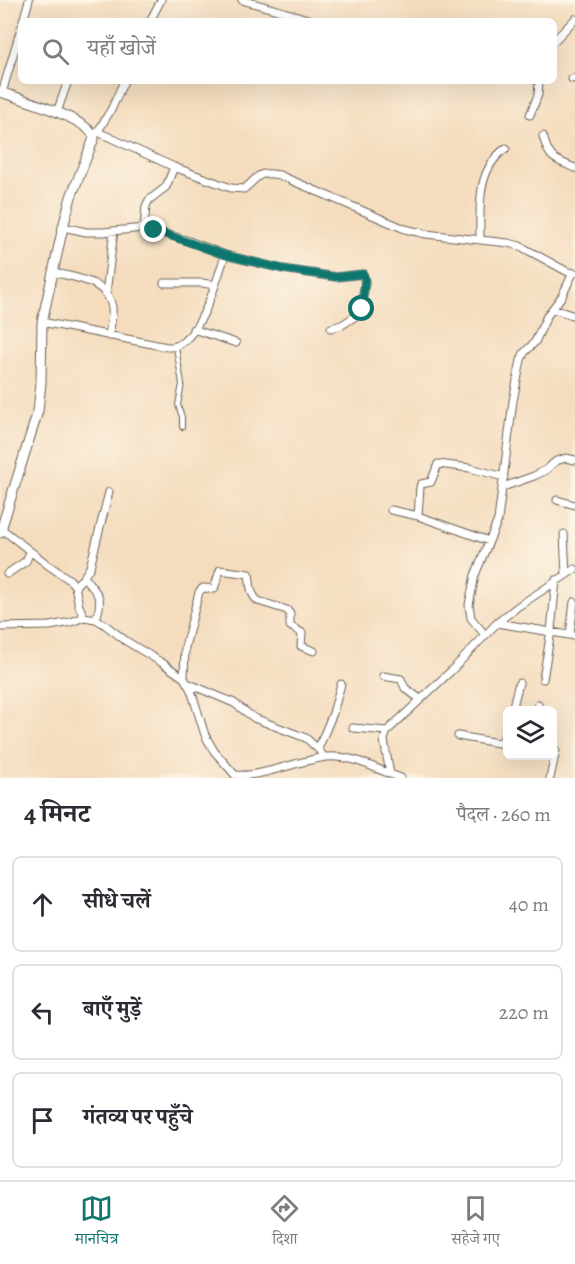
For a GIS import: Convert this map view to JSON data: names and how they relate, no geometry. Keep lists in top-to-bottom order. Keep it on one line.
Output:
{"page":{"search":"यहाँ खोजें","heading":["4 मिनट","पैदल · 260 m"],"list":[["सीधे चलें","40 m"],["बाएँ मुड़ें","220 m"],"गंतव्य पर पहुँचे"],"nav":["मानचित्र","दिशा","सहेजे गए"]}}
